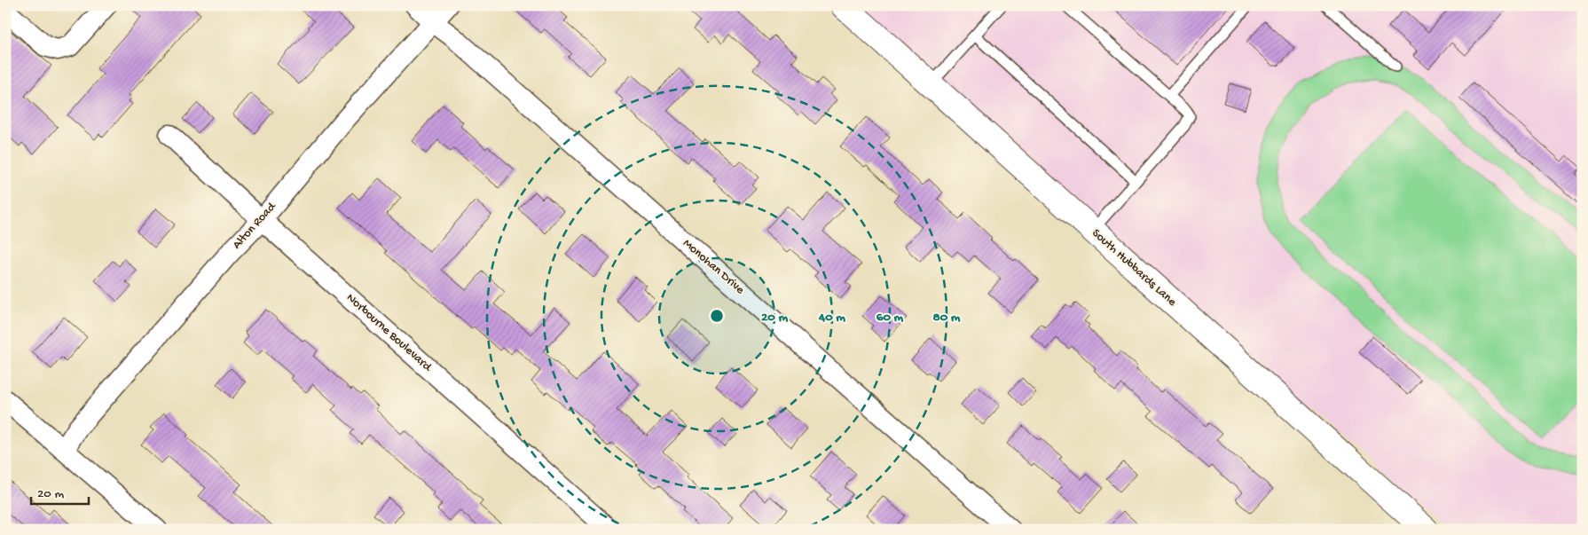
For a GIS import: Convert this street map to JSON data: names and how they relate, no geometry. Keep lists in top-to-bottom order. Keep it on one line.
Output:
{"streets":{"street":["Alton Road","Monohan Drive","South Hubbards Lane","Norbourne Boulevard"]},"crossings":[["Alton Road","Monohan Drive"],["Alton Road","Norbourne Boulevard"]],"scale_bar":"20 m","rings":["20 m","40 m","60 m","80 m"]}
